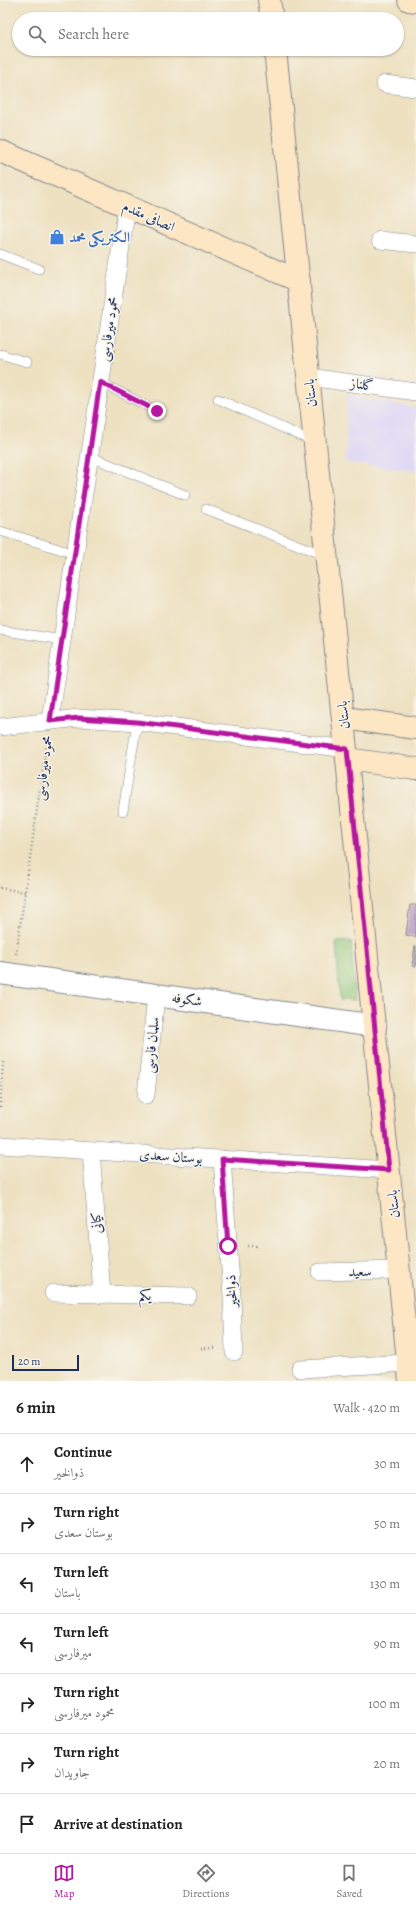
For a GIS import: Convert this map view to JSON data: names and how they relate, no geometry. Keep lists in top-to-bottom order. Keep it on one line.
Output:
{"streets":{"main road":["انصافی مقدم","باستان"],"street":["محمود میرفارسی","گلناز","شکوفه","سلمان فارسی","بوستان سعدى","کیانی","سعید","ذوالخیر","یکم"]},"crossings":[["انصافی مقدم","محمود میرفارسی"],["انصافی مقدم","باستان"],["محمود میرفارسی","شکوفه"],["گلناز","باستان"],["باستان","شکوفه"],["باستان","بوستان سعدى"],["باستان","سعید"],["شکوفه","سلمان فارسی"],["بوستان سعدى","کیانی"],["بوستان سعدى","ذوالخیر"],["کیانی","یکم"]],"places":{"shop":["الکتریکی محمد"]},"scale_bar":"20 m","page":{"search":"Search here","scale":"20 m","heading":["6 min","Walk · 420 m"],"list":[["Continue","ذوالخیر","30 m"],["Turn right","بوستان سعدى","50 m"],["Turn left","باستان","130 m"],["Turn left","میرفارسی","90 m"],["Turn right","محمود میرفارسی","100 m"],["Turn right","جاویدان","20 m"],"Arrive at destination"],"nav":["Map","Directions","Saved"]}}
